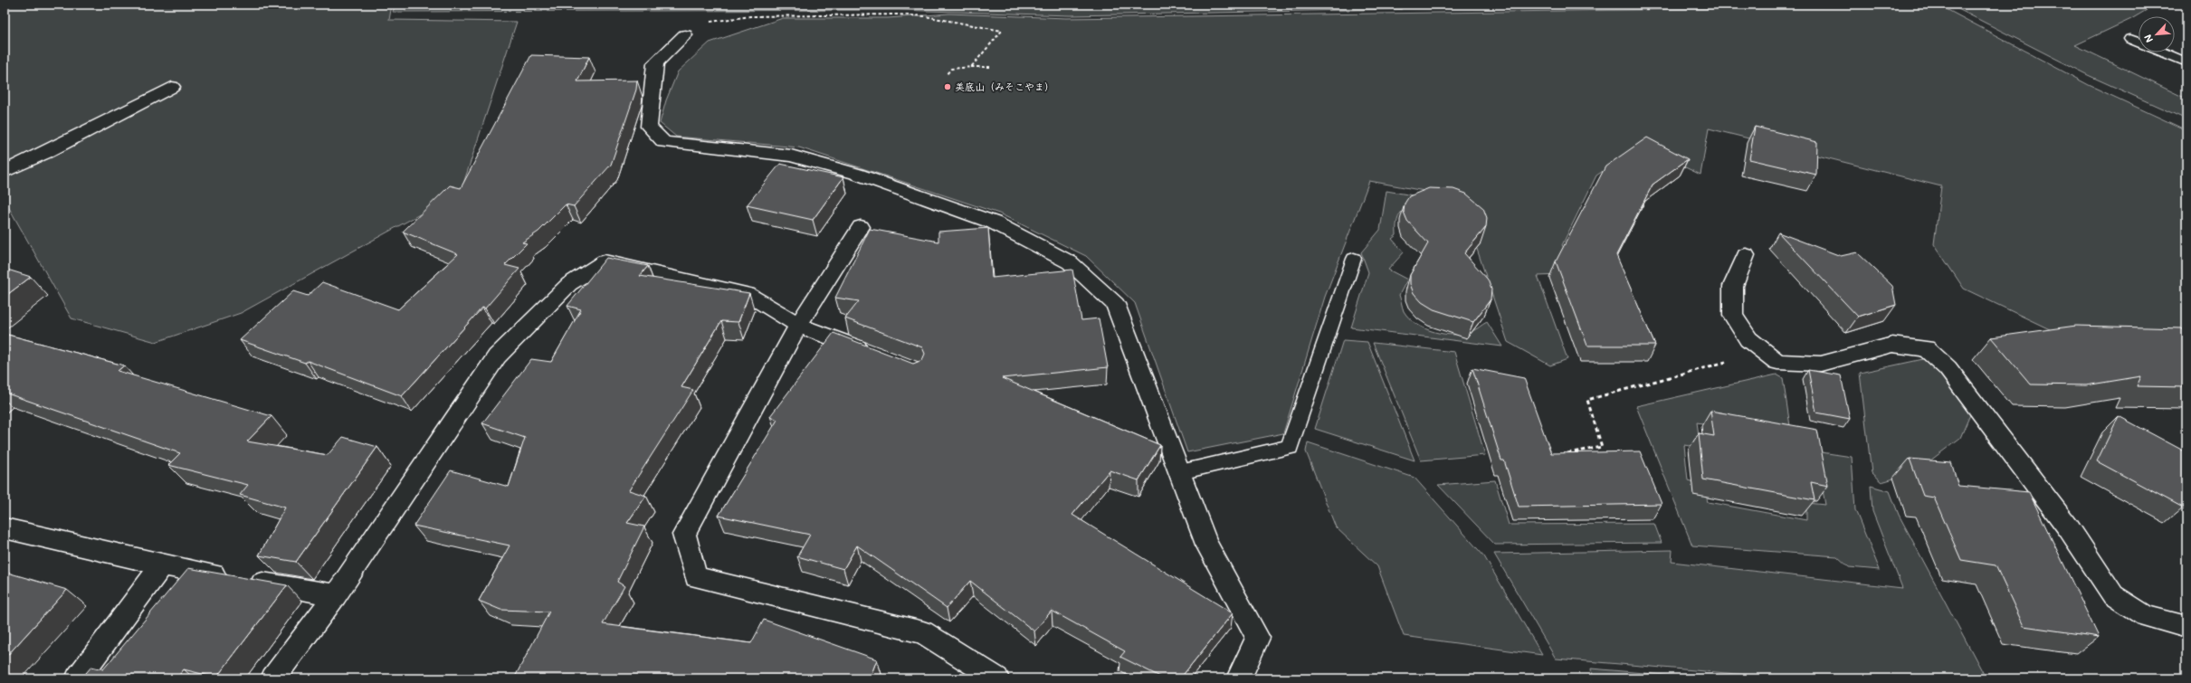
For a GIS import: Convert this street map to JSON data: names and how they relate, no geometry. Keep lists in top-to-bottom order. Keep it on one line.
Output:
{"places":["美底山（みそこやま）"],"north":"bottom left"}
